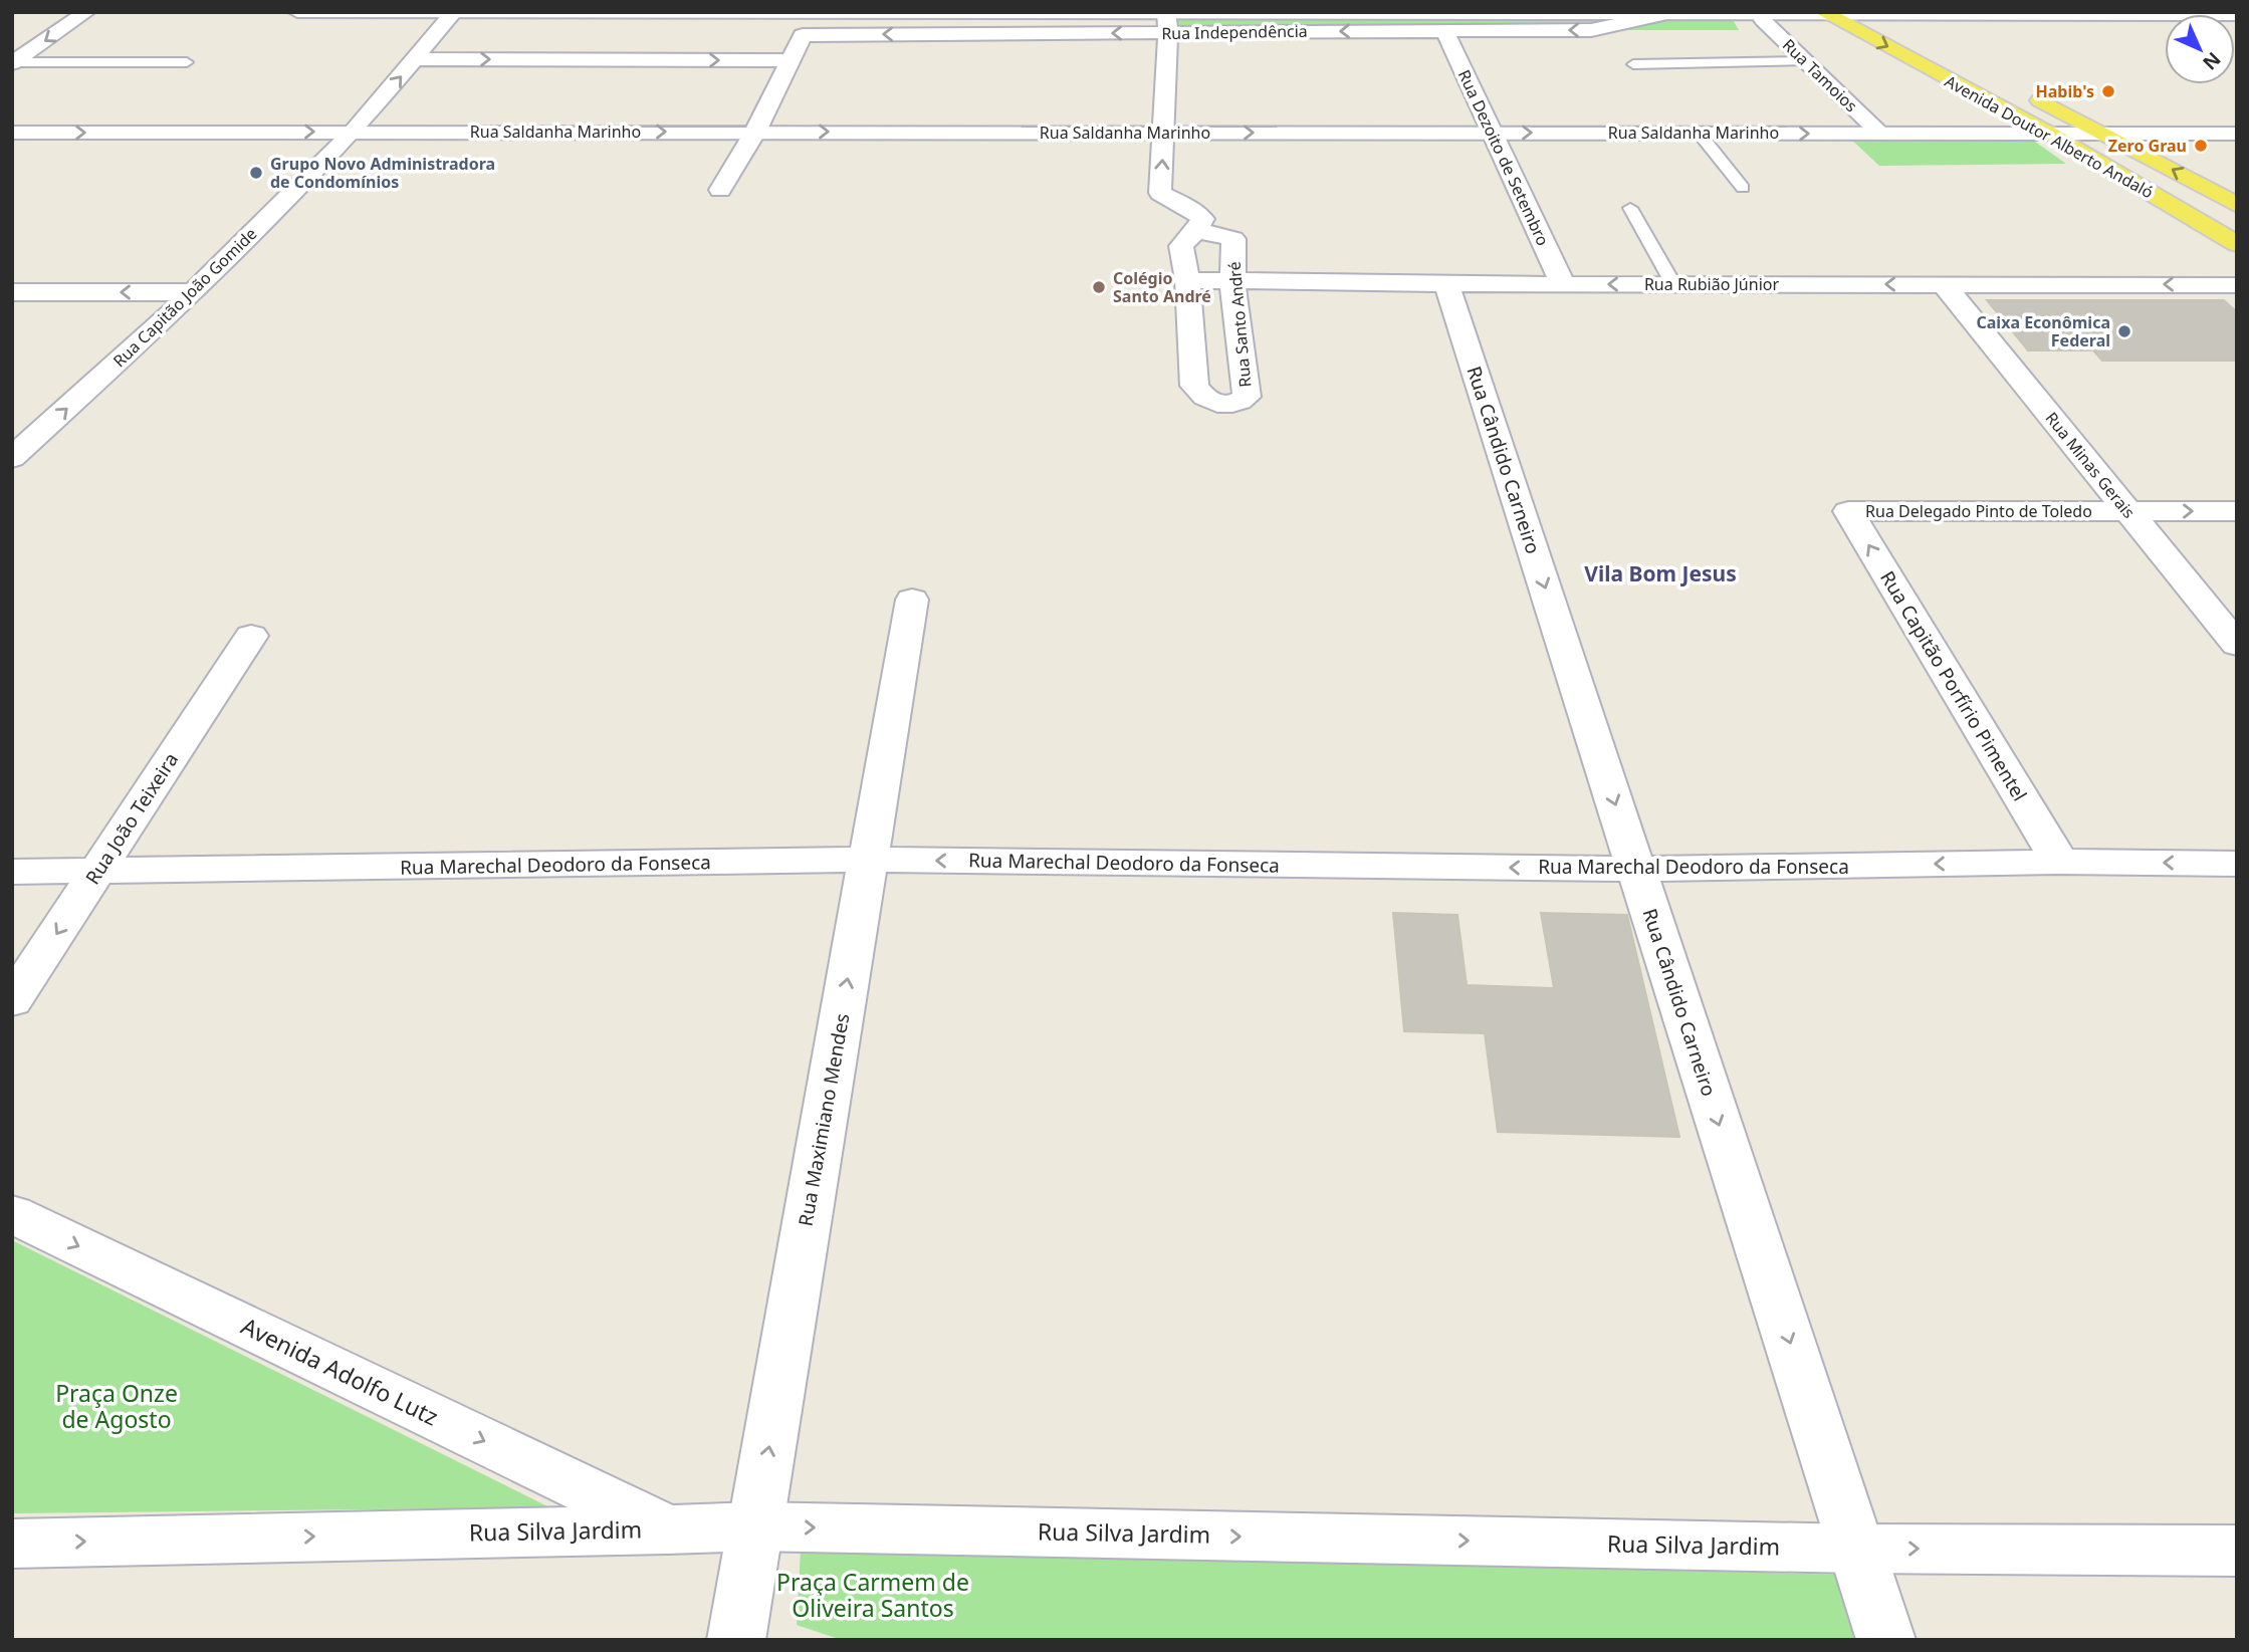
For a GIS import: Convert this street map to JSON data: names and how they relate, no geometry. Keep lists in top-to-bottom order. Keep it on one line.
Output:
{"streets":{"main road":["Avenida Doutor Alberto Andaló"],"street":["Rua Independência","Rua Tamoios","Rua Saldanha Marinho","Rua Dezoito de Setembro","Rua Rubião Júnior","Rua Capitão João Gomide","Rua Santo André","Rua Cândido Carneiro","Rua Minas Gerais","Rua Delegado Pinto de Toledo","Rua Capitão Porfírio Pimentel","Rua João Teixeira","Rua Marechal Deodoro da Fonseca","Rua Maximiano Mendes","Avenida Adolfo Lutz","Rua Silva Jardim"]},"crossings":[["Rua Independência","Rua Tamoios"],["Rua Independência","Avenida Doutor Alberto Andaló"],["Rua Independência","Rua Dezoito de Setembro"],["Rua Independência","Rua Capitão João Gomide"],["Rua Tamoios","Rua Saldanha Marinho"],["Rua Saldanha Marinho","Avenida Doutor Alberto Andaló"],["Rua Saldanha Marinho","Rua Dezoito de Setembro"],["Rua Saldanha Marinho","Rua Capitão João Gomide"],["Rua Dezoito de Setembro","Rua Rubião Júnior"],["Rua Rubião Júnior","Rua Santo André"],["Rua Rubião Júnior","Rua Cândido Carneiro"],["Rua Rubião Júnior","Rua Minas Gerais"],["Rua Cândido Carneiro","Rua Marechal Deodoro da Fonseca"],["Rua Cândido Carneiro","Rua Silva Jardim"],["Rua Minas Gerais","Rua Delegado Pinto de Toledo"],["Rua Delegado Pinto de Toledo","Rua Capitão Porfírio Pimentel"],["Rua Capitão Porfírio Pimentel","Rua Marechal Deodoro da Fonseca"],["Rua João Teixeira","Rua Marechal Deodoro da Fonseca"],["Rua Marechal Deodoro da Fonseca","Rua Maximiano Mendes"],["Rua Maximiano Mendes","Rua Silva Jardim"],["Avenida Adolfo Lutz","Rua Silva Jardim"]],"one_way":["Rua Rubião Júnior","Rua Capitão João Gomide","Rua Cândido Carneiro","Rua Capitão Porfírio Pimentel","Rua João Teixeira","Rua Marechal Deodoro da Fonseca","Rua Maximiano Mendes","Avenida Adolfo Lutz","Rua Silva Jardim"],"districts":["Vila Bom Jesus"],"parks":["Praça Onze de Agosto","Praça Carmem de Oliveira Santos"],"places":["Habib's","Zero Grau","Grupo Novo Administradora de Condomínios","Colégio Santo André","Caixa Econômica Federal"],"north":"bottom right"}
